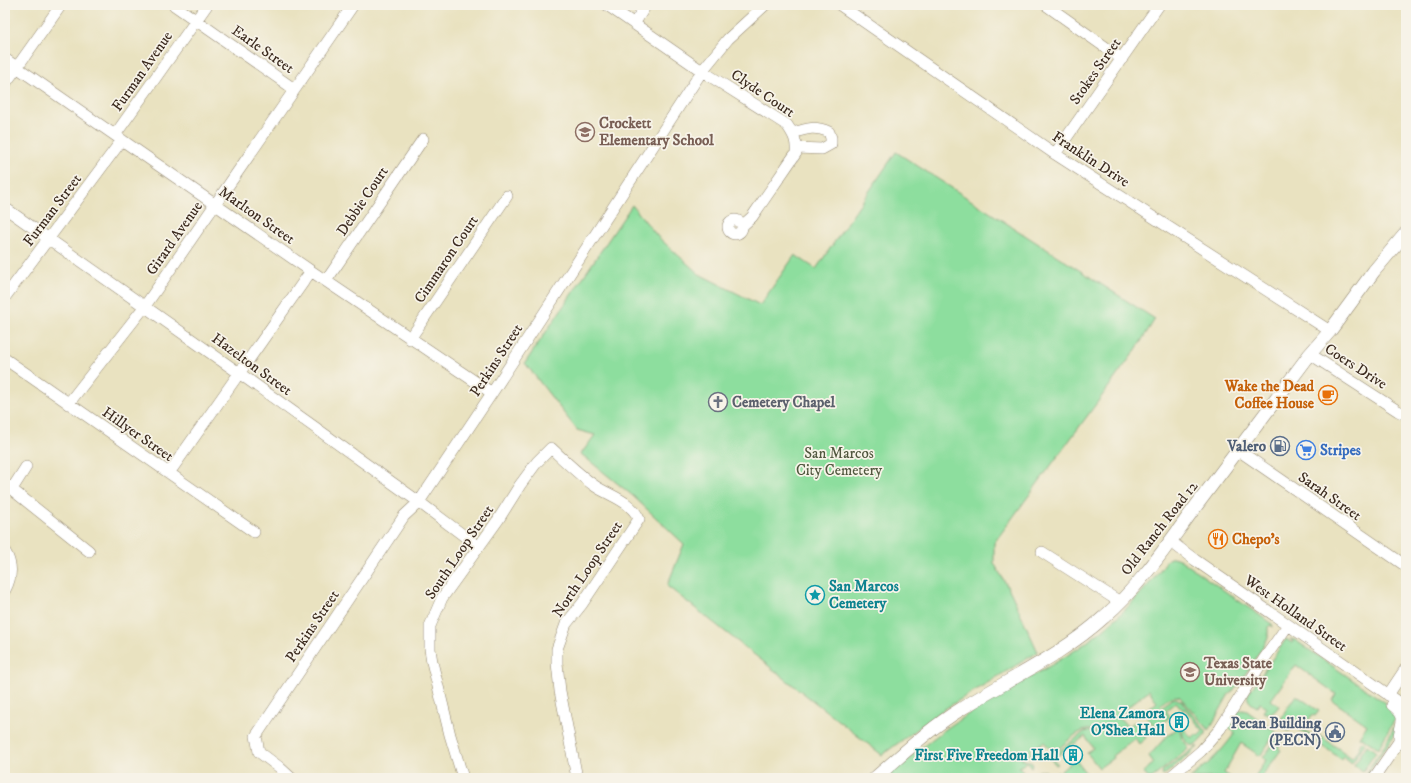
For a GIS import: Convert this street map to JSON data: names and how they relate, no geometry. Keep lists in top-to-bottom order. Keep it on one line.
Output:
{"streets":{"main road":["Old Ranch Road 12"],"street":["Earle Street","Furman Avenue","Stokes Street","Clyde Court","Franklin Drive","Debbie Court","Furman Street","Marlton Street","Girard Avenue","Cimmaron Court","Perkins Street","Hazelton Street","Coers Drive","Hillyer Street","Sarah Street","South Loop Street","North Loop Street","West Holland Street"]},"crossings":[["Earle Street","Furman Avenue"],["Earle Street","Girard Avenue"],["Furman Avenue","Furman Street"],["Furman Avenue","Marlton Street"],["Stokes Street","Franklin Drive"],["Clyde Court","Perkins Street"],["Franklin Drive","Old Ranch Road 12"],["Debbie Court","Marlton Street"],["Furman Street","Marlton Street"],["Furman Street","Hazelton Street"],["Marlton Street","Girard Avenue"],["Marlton Street","Cimmaron Court"],["Marlton Street","Perkins Street"],["Girard Avenue","Hazelton Street"],["Girard Avenue","Hillyer Street"],["Perkins Street","Hazelton Street"],["Hazelton Street","South Loop Street"],["Coers Drive","Old Ranch Road 12"],["Sarah Street","Old Ranch Road 12"],["Old Ranch Road 12","West Holland Street"],["South Loop Street","North Loop Street"]],"parks":["San Marcos City Cemetery"],"places":{"school or university":["Crockett Elementary School","Texas State University"],"cafe":["Wake the Dead Coffee House"],"church":["Cemetery Chapel"],"fuel station":["Valero"],"supermarket":["Stripes"],"restaurant":["Chepo's"],"place":["San Marcos Cemetery"],"building":["Elena Zamora O'Shea Hall","First Five Freedom Hall"],"public building":["Pecan Building (PECN)"]}}
